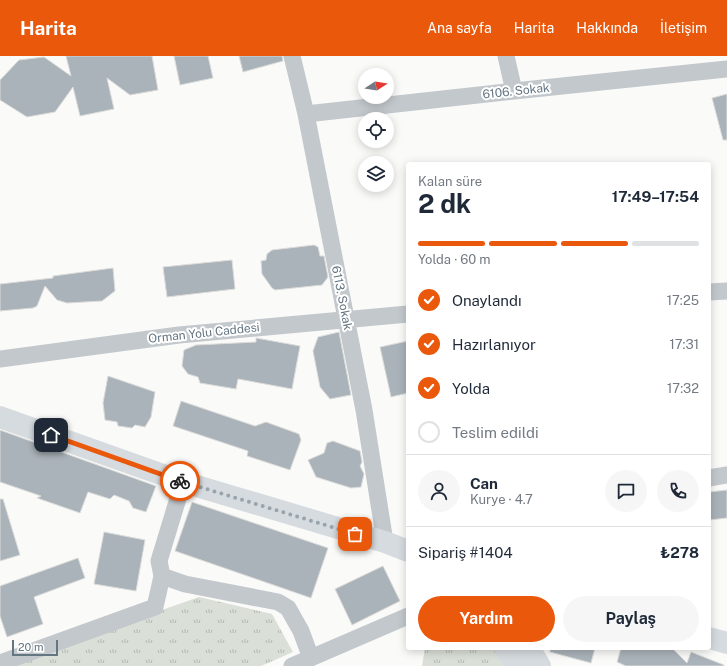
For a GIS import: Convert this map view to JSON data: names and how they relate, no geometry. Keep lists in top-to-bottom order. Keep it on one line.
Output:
{"streets":{"street":["6106. Sokak","6113. Sokak","Orman Yolu Caddesi"]},"crossings":[["6106. Sokak","6113. Sokak"],["6113. Sokak","Orman Yolu Caddesi"]],"scale_bar":"20 m","north":"right","page":{"header":"Harita","nav":["Ana sayfa","Harita","Hakkında","İletişim"],"heading":["2 dk","Kalan süre","17:49–17:54"],"panel":["Can","Kurye · 4.7","Sipariş #1404","₺278"],"bar":"Yolda · 60 m","list":[["Onaylandı","17:25"],["Hazırlanıyor","17:31"],["Yolda","17:32"],"Teslim edildi"],"buttons":["Yardım","Paylaş"],"scale":"20 m"}}
